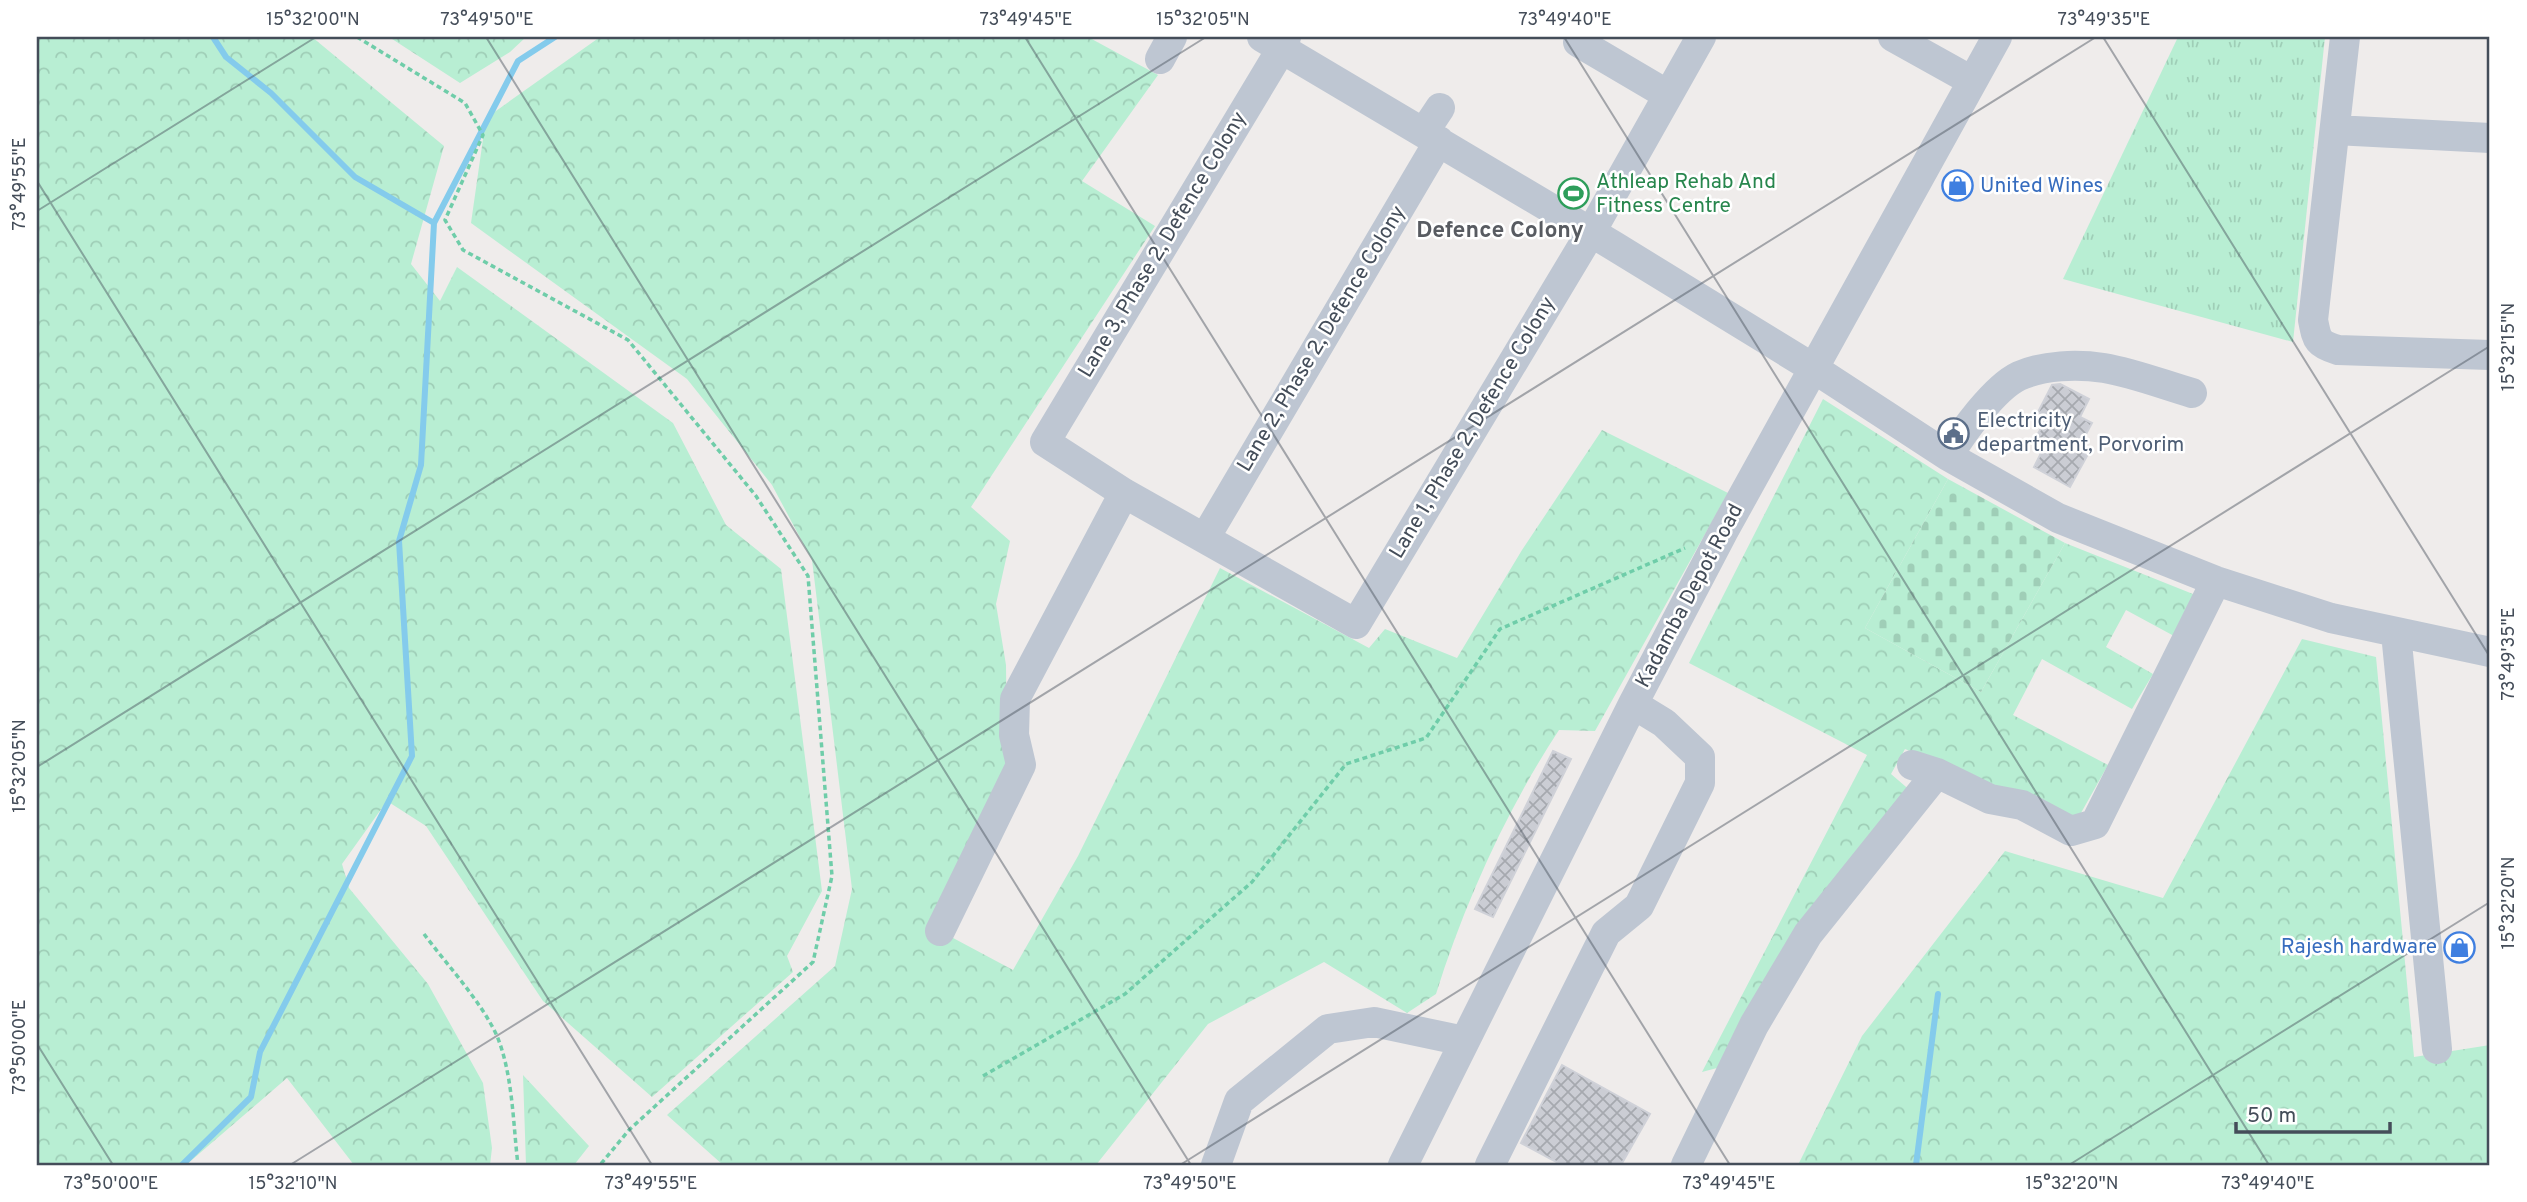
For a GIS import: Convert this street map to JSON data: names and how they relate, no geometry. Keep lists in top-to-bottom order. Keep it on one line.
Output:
{"streets":{"street":["Lane 3, Phase 2, Defence Colony","Lane 2, Phase 2, Defence Colony","Lane 1, Phase 2, Defence Colony","Kadamba Depot Road"]},"crossings":[["Lane 2, Phase 2, Defence Colony","Lane 1, Phase 2, Defence Colony"]],"districts":["Defence Colony"],"places":{"shop":["United Wines","Rajesh hardware"],"sports":["Athleap Rehab And Fitness Centre"],"public building":["Electricity department, Porvorim"]},"scale_bar":"50 m","coordinates":["15°32'00\"N","73°49'50\"E","73°49'45\"E","15°32'05\"N","73°49'40\"E","73°49'35\"E","73°49'55\"E","15°32'15\"N","15°32'20\"N","73°50'00\"E","15°32'10\"N"]}
